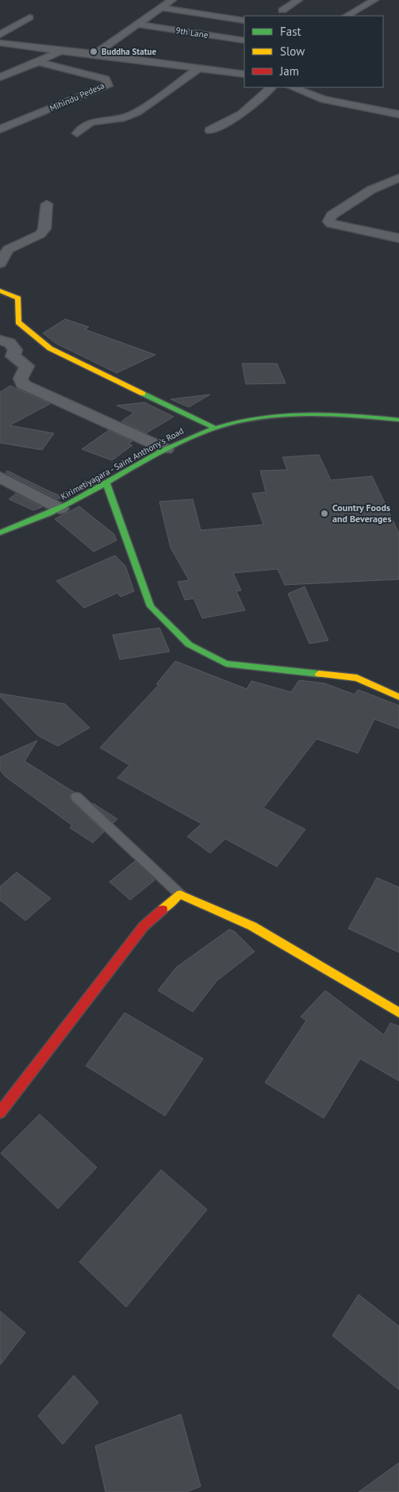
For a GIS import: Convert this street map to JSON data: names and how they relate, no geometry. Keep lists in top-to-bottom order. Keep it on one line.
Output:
{"streets":{"street":["9th Lane","Mihindu Pedesa","Kirimetiyagara - Saint Anthony's Road"]},"places":["Buddha Statue","Country Foods and Beverages"],"legend":["Fast","Slow","Jam"]}
